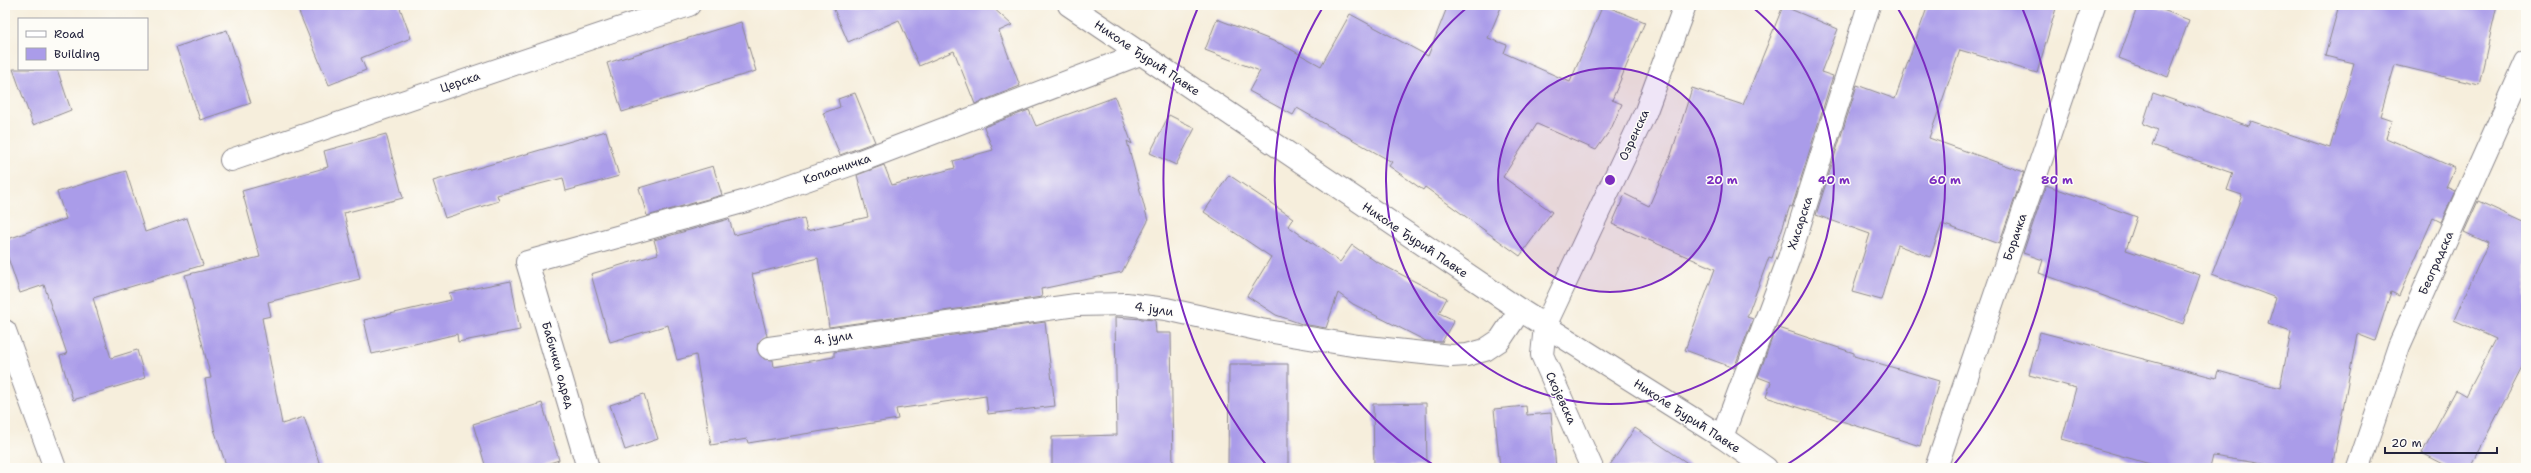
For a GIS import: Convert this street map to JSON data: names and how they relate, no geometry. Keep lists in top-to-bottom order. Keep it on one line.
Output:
{"streets":{"street":["Николе Ђурић Павке","Церска","Озренска","Копаоничка","Хисарска","Борачка","Београдска","4. јули","Бабички одред","Скојевска"]},"crossings":[["Николе Ђурић Павке","Озренска"],["Николе Ђурић Павке","Копаоничка"],["Николе Ђурић Павке","Хисарска"],["Николе Ђурић Павке","4. јули"],["Николе Ђурић Павке","Скојевска"],["Озренска","Скојевска"],["Копаоничка","Бабички одред"]],"legend":["Road","Building"],"scale_bar":"20 m","rings":["20 m","40 m","60 m","80 m"]}
